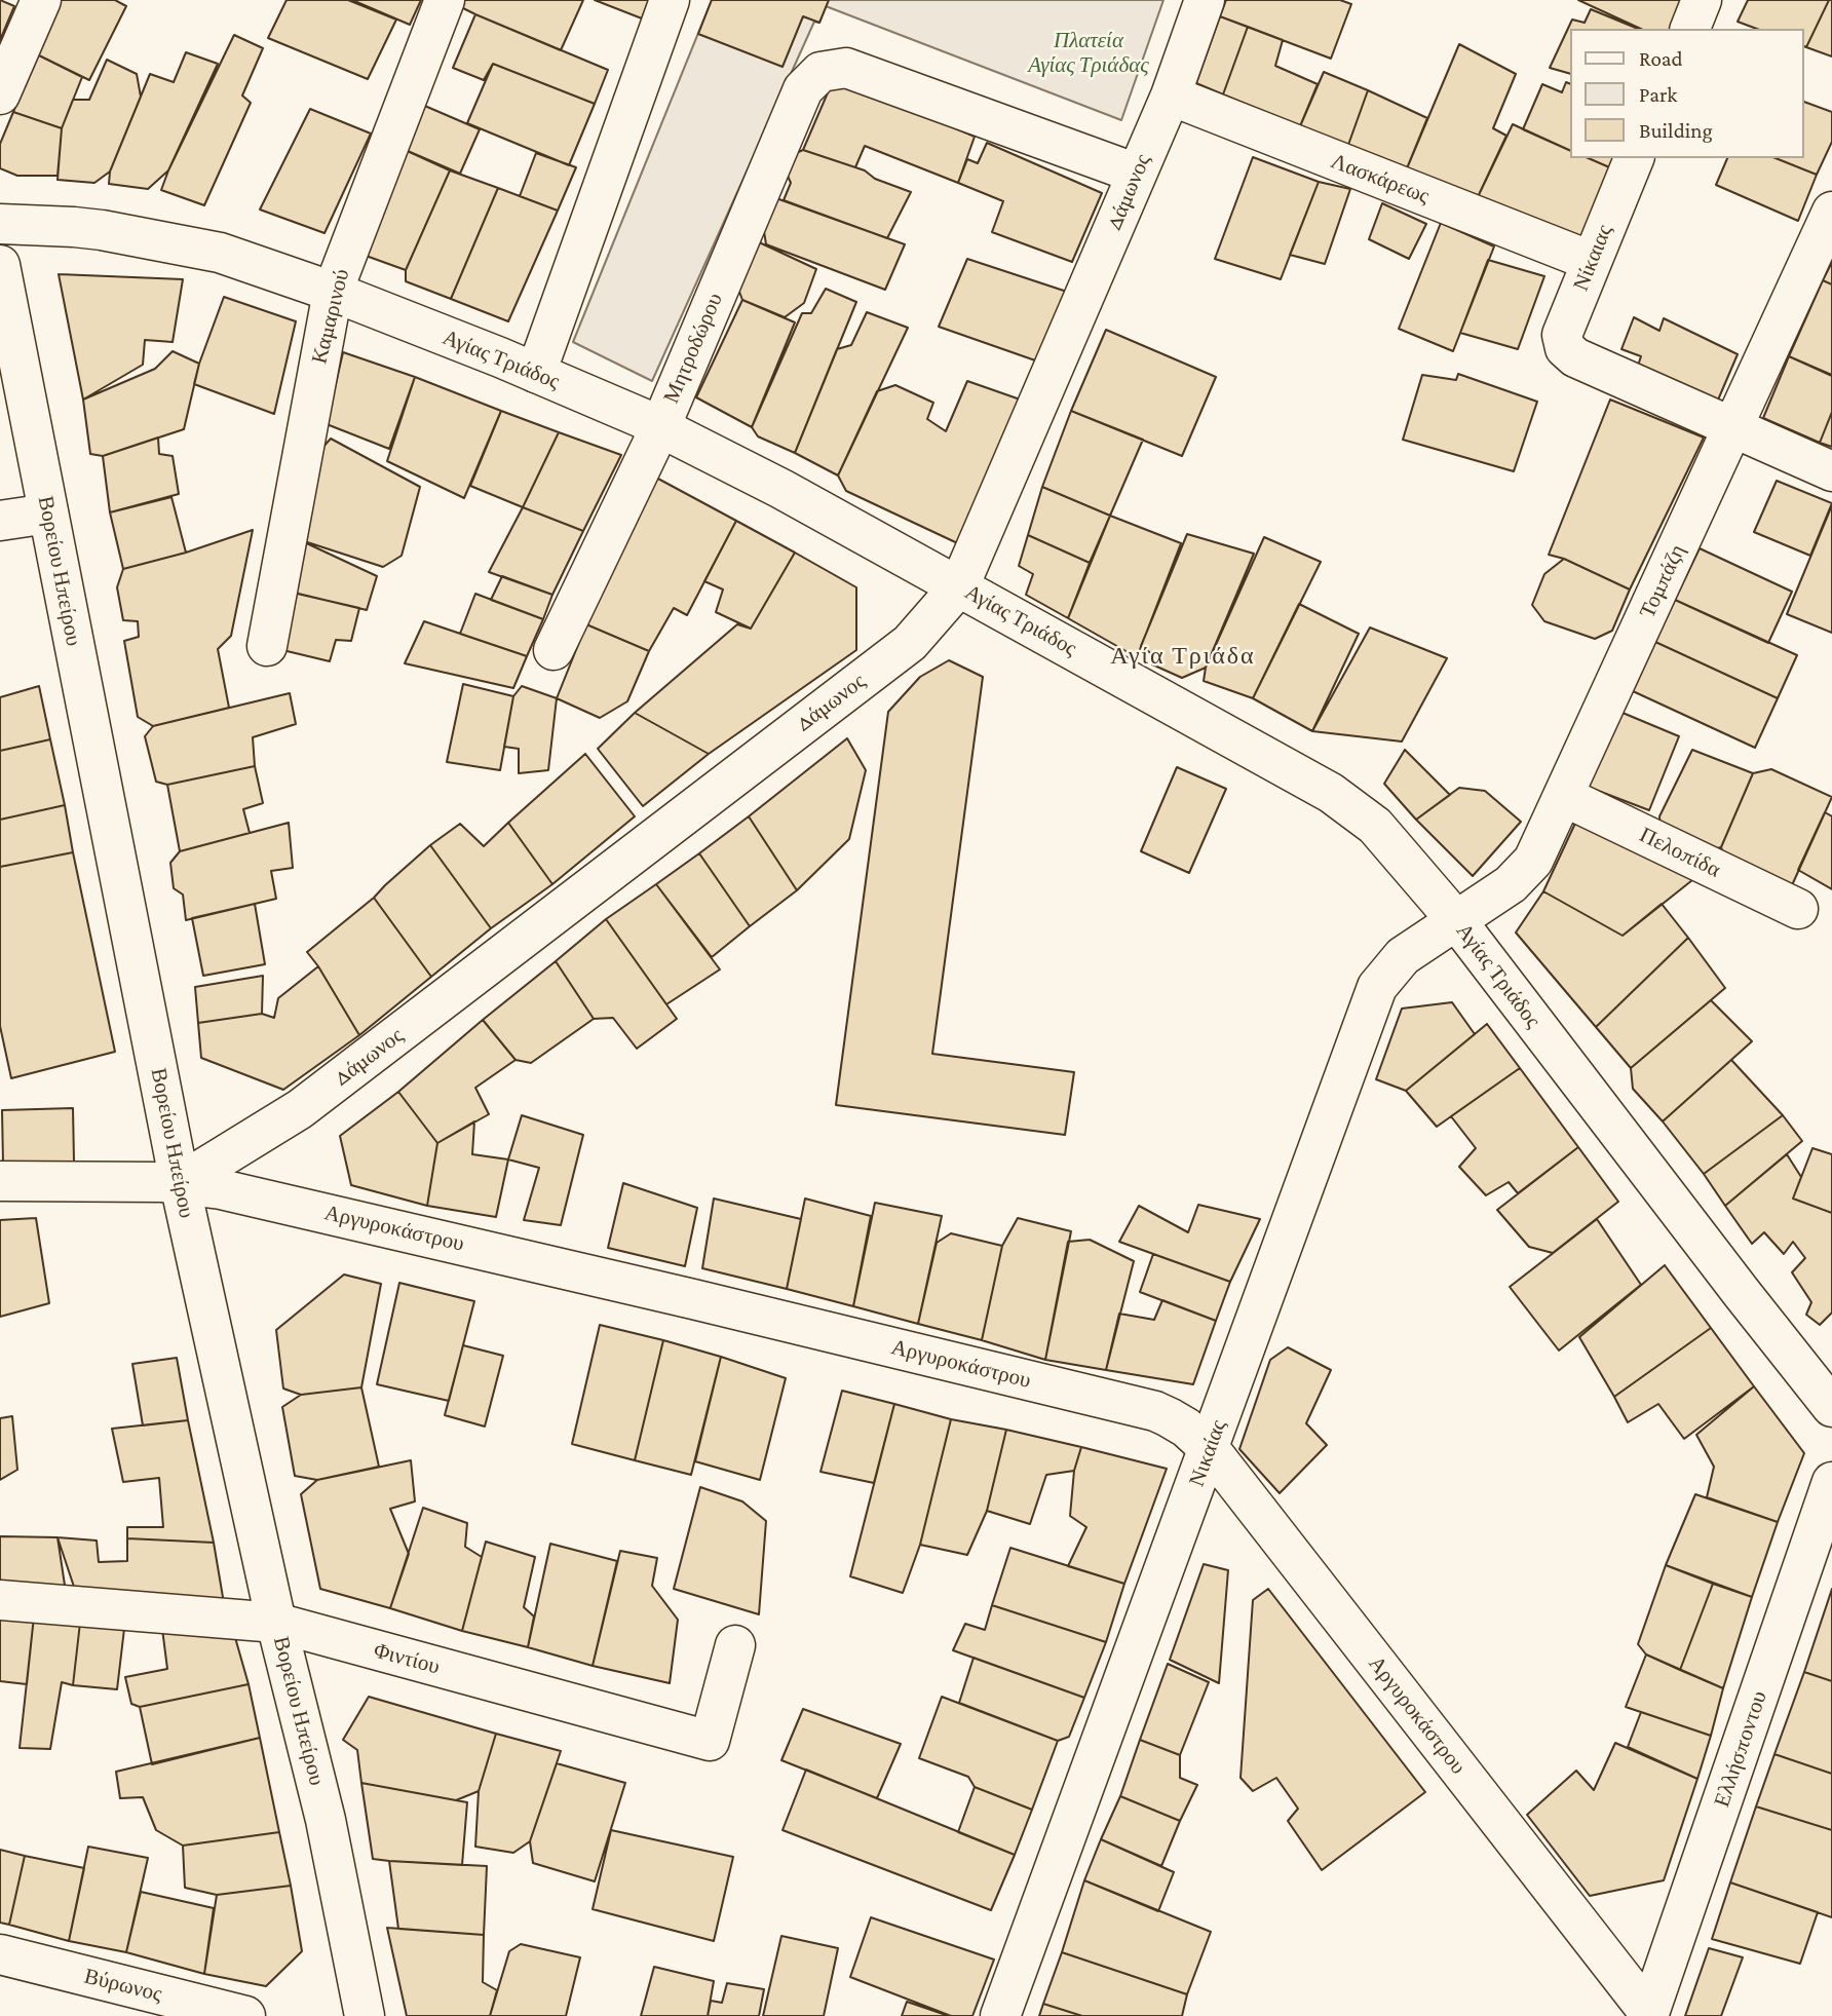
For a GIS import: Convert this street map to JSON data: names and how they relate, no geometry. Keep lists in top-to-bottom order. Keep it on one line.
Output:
{"streets":{"street":["Λασκάρεως","Δάμωνος","Νίκαιας","Καμαρινού","Μητροδώρου","Αγίας Τριάδος","Βορείου Ηπείρου","Τομπάζη","Πελοπίδα","Αργυροκάστρου","Νικαίας","Φιντίου","Ελλήσποντου","Βύρωνος"]},"crossings":[["Λασκάρεως","Δάμωνος"],["Λασκάρεως","Νίκαιας"],["Δάμωνος","Μητροδώρου"],["Δάμωνος","Αγίας Τριάδος"],["Δάμωνος","Βορείου Ηπείρου"],["Δάμωνος","Αργυροκάστρου"],["Νίκαιας","Τομπάζη"],["Καμαρινού","Αγίας Τριάδος"],["Μητροδώρου","Αγίας Τριάδος"],["Αγίας Τριάδος","Τομπάζη"],["Αγίας Τριάδος","Νικαίας"],["Βορείου Ηπείρου","Αργυροκάστρου"],["Βορείου Ηπείρου","Φιντίου"],["Τομπάζη","Πελοπίδα"],["Τομπάζη","Νικαίας"],["Αργυροκάστρου","Νικαίας"],["Αργυροκάστρου","Ελλήσποντου"]],"districts":["Αγία Τριάδα"],"parks":["Πλατεία Αγίας Τριάδας"],"legend":["Road","Park","Building"]}
